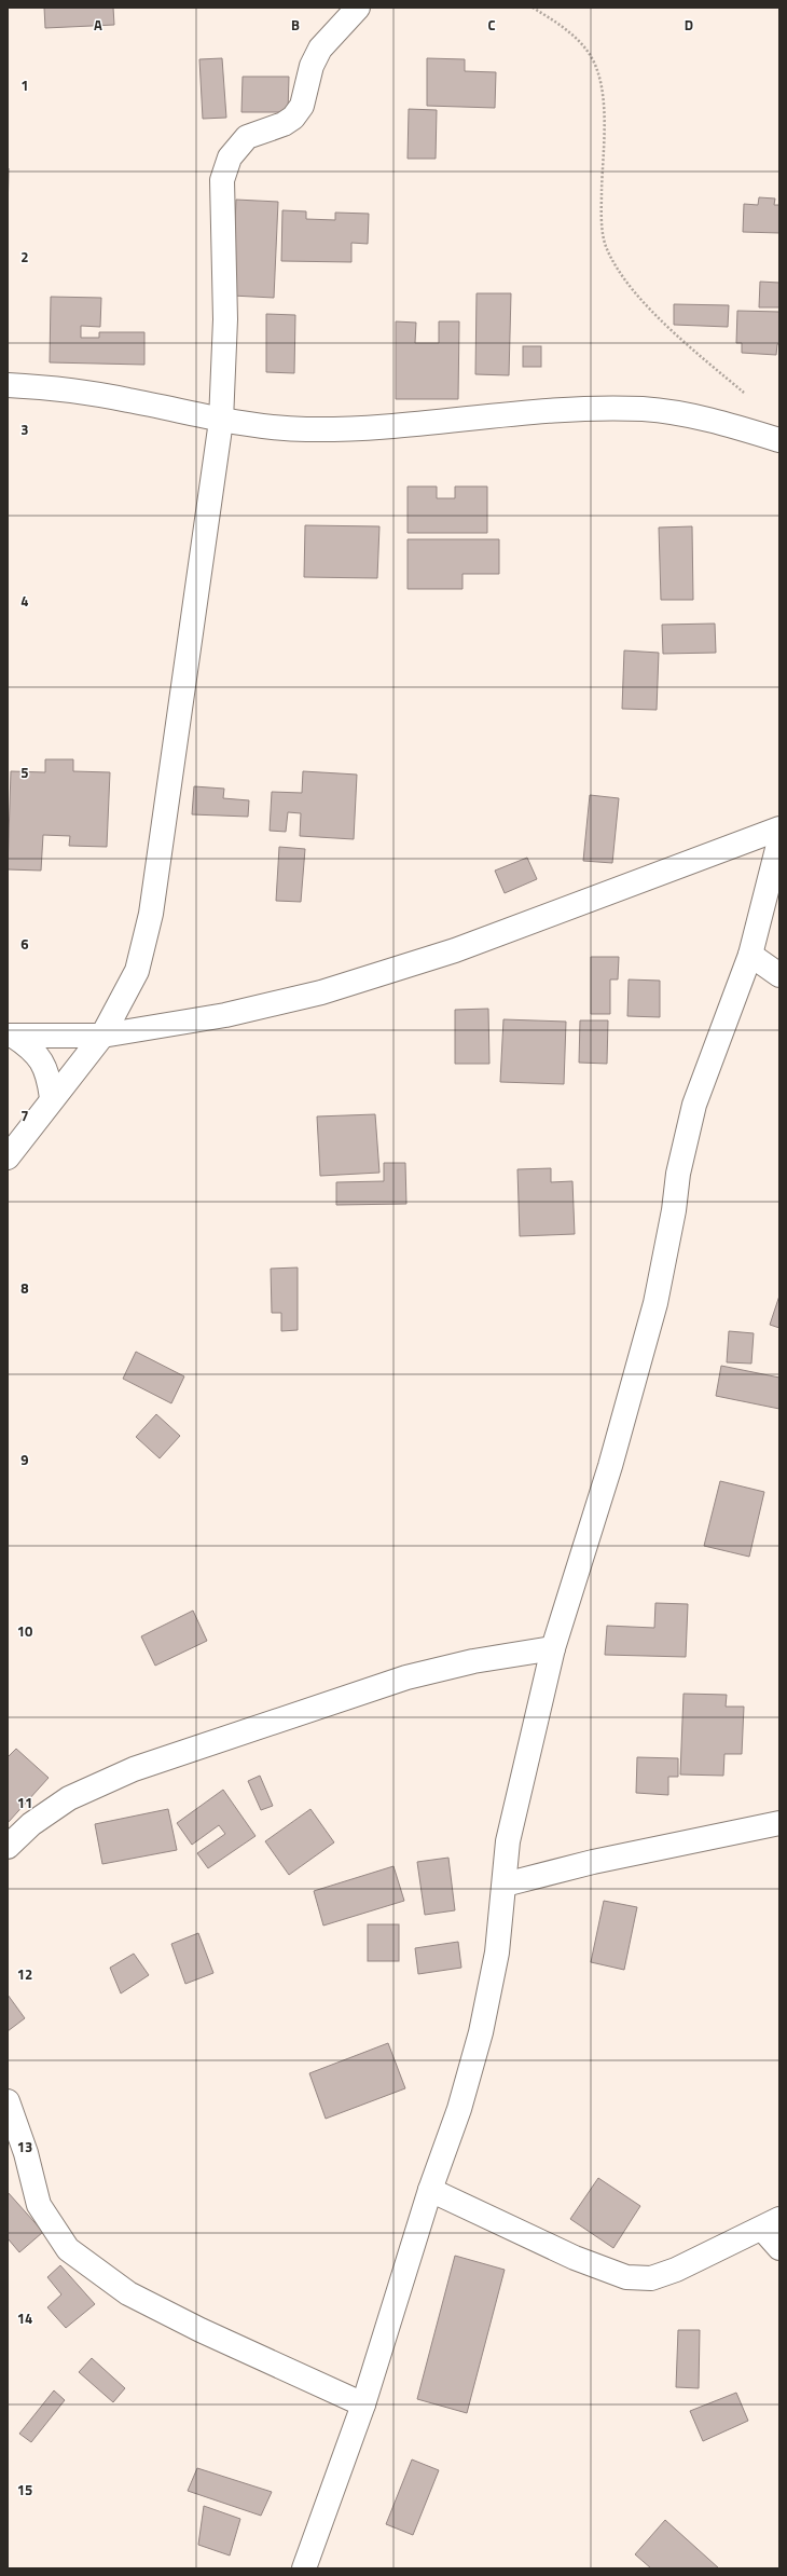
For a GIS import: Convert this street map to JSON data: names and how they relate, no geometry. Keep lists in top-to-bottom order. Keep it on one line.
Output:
{"grid":{"columns":["A","B","C","D"],"rows":["1","2","3","4","5","6","7","8","9","10","11","12","13","14","15"]}}
